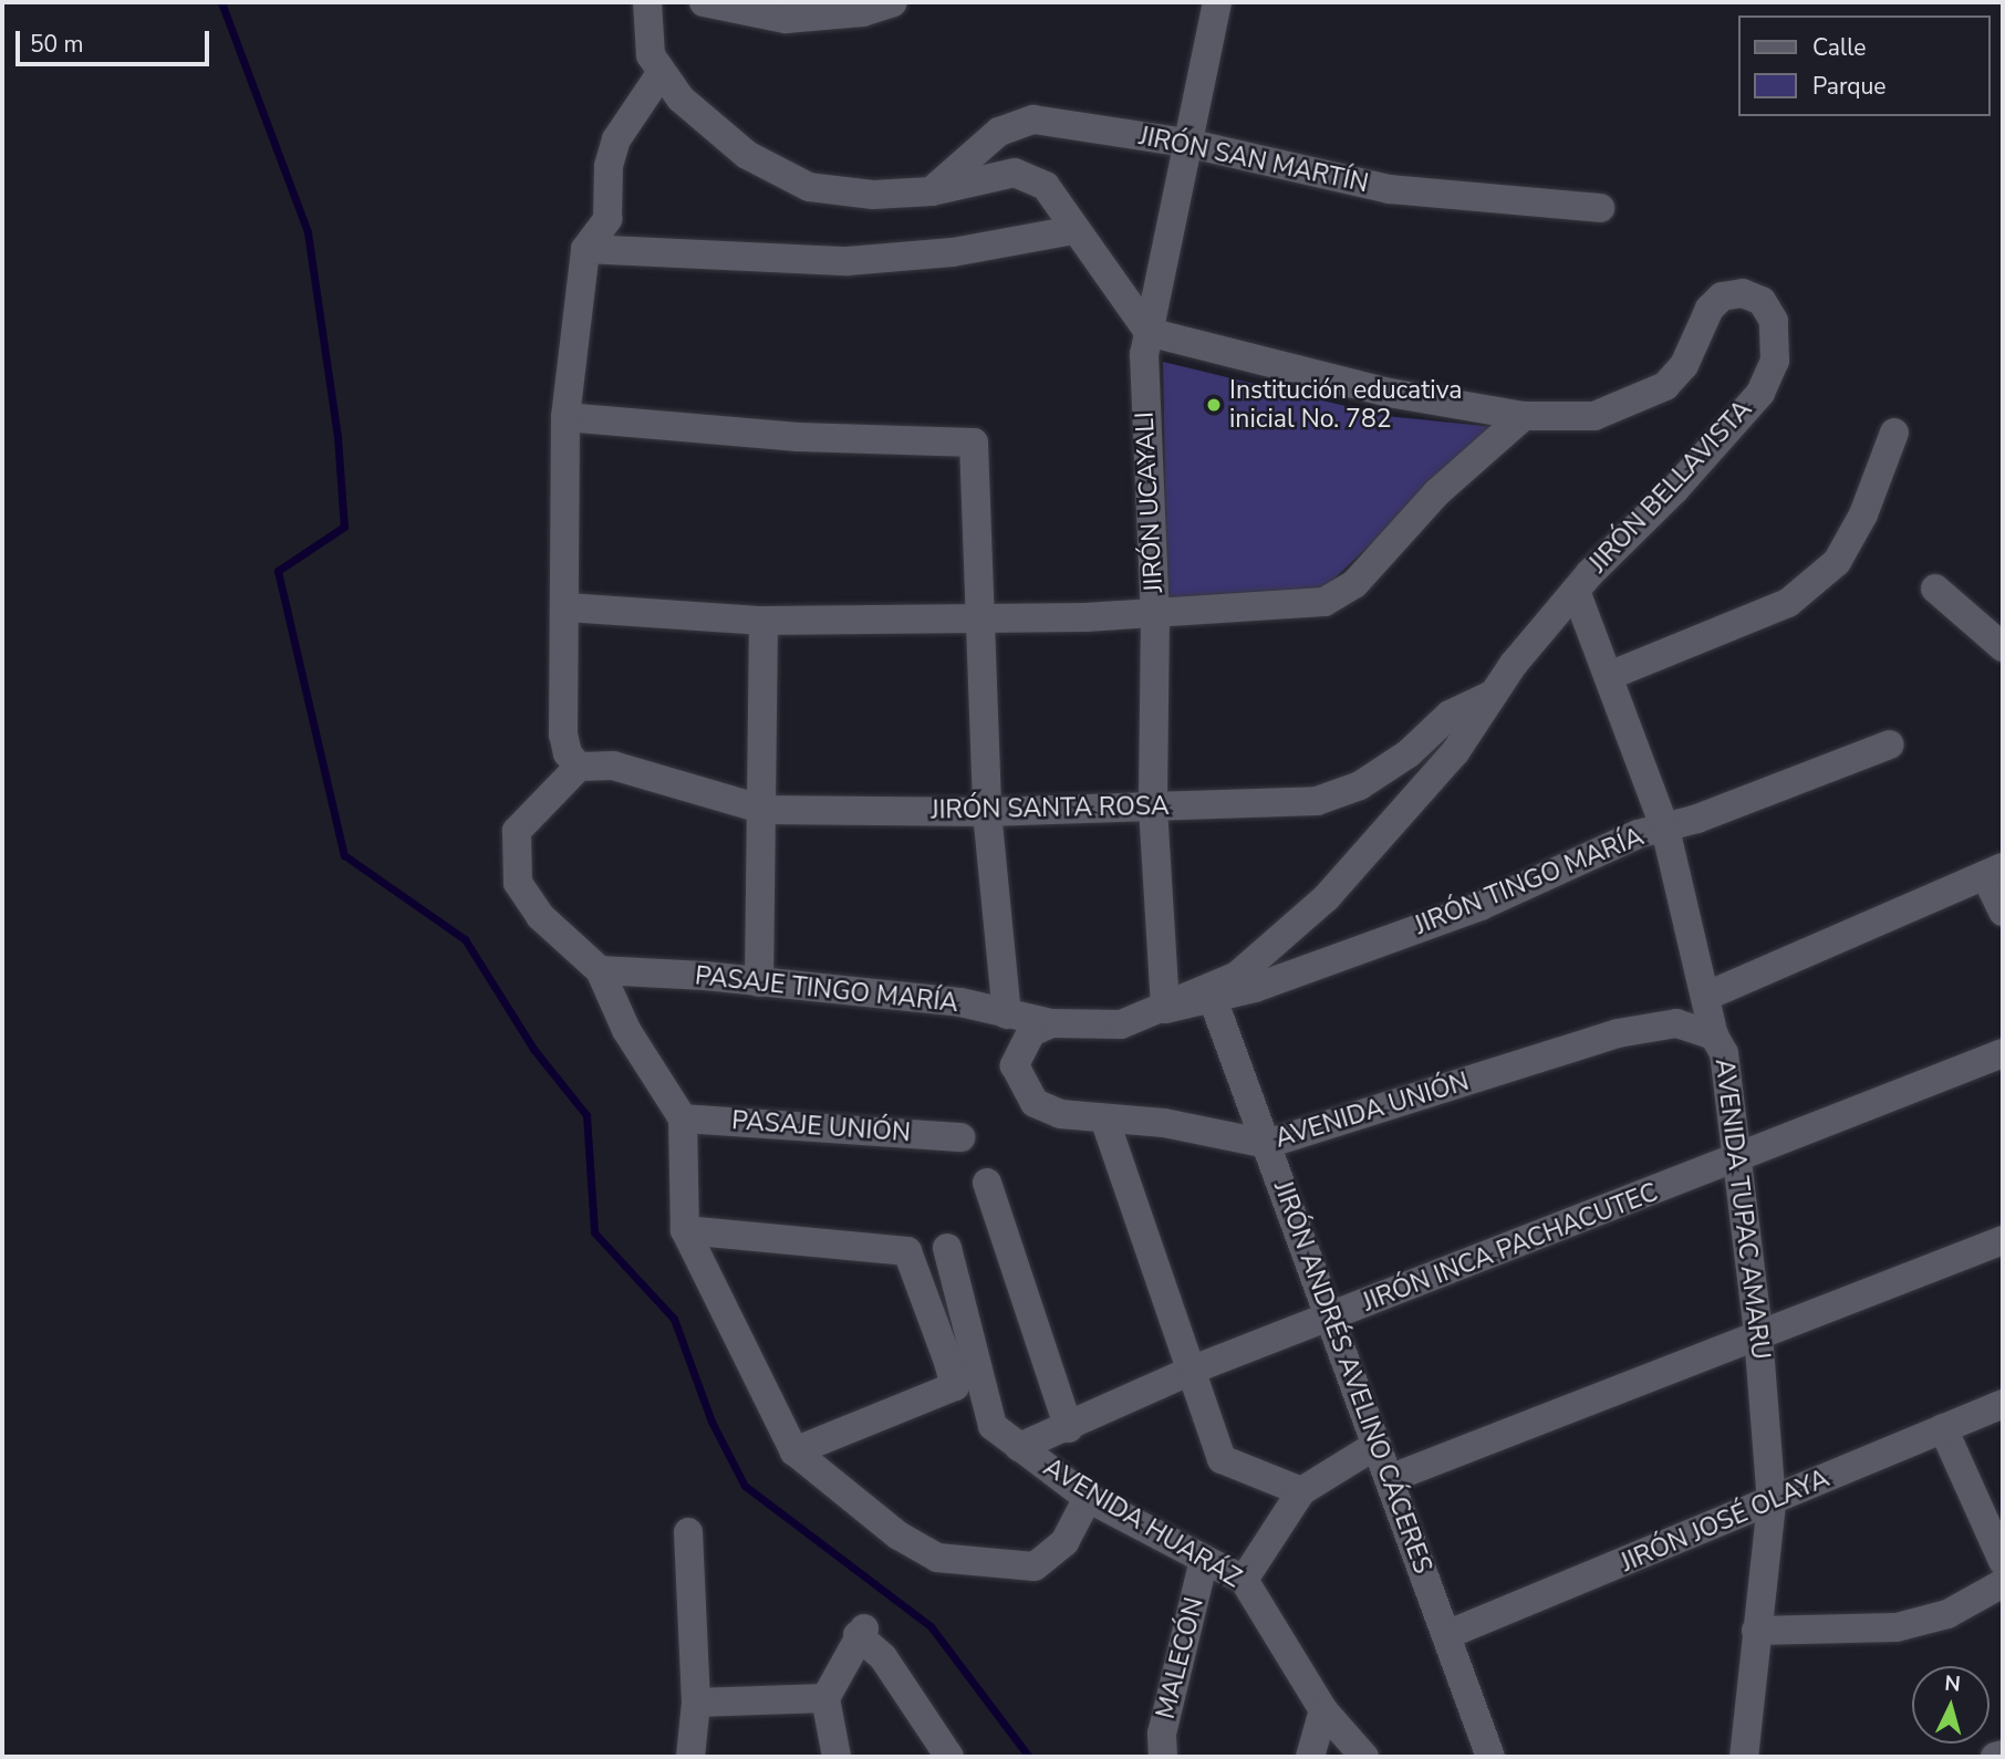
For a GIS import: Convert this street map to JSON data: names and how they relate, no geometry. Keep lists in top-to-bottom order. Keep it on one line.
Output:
{"streets":{"street":["JIRÓN SAN MARTÍN","JIRÓN BELLAVISTA","JIRÓN UCAYALI","JIRÓN SANTA ROSA","JIRÓN TINGO MARÍA","PASAJE TINGO MARÍA","AVENIDA UNIÓN","PASAJE UNIÓN","AVENIDA TUPAC AMARU","JIRÓN INCA PACHACUTEC","JIRÓN ANDRÉS AVELINO CÁCERES","JIRÓN JOSÉ OLAYA","AVENIDA HUARÁZ","MALECÓN"]},"crossings":[["JIRÓN SAN MARTÍN","JIRÓN UCAYALI"],["JIRÓN BELLAVISTA","JIRÓN UCAYALI"],["JIRÓN BELLAVISTA","JIRÓN SANTA ROSA"],["JIRÓN BELLAVISTA","JIRÓN TINGO MARÍA"],["JIRÓN BELLAVISTA","PASAJE TINGO MARÍA"],["JIRÓN BELLAVISTA","AVENIDA UNIÓN"],["JIRÓN BELLAVISTA","AVENIDA TUPAC AMARU"],["JIRÓN UCAYALI","JIRÓN SANTA ROSA"],["JIRÓN UCAYALI","JIRÓN TINGO MARÍA"],["JIRÓN SANTA ROSA","PASAJE TINGO MARÍA"],["JIRÓN TINGO MARÍA","AVENIDA TUPAC AMARU"],["JIRÓN TINGO MARÍA","JIRÓN ANDRÉS AVELINO CÁCERES"],["PASAJE TINGO MARÍA","AVENIDA UNIÓN"],["AVENIDA UNIÓN","AVENIDA TUPAC AMARU"],["AVENIDA UNIÓN","JIRÓN ANDRÉS AVELINO CÁCERES"],["AVENIDA TUPAC AMARU","JIRÓN INCA PACHACUTEC"],["AVENIDA TUPAC AMARU","JIRÓN JOSÉ OLAYA"],["JIRÓN INCA PACHACUTEC","JIRÓN ANDRÉS AVELINO CÁCERES"],["JIRÓN INCA PACHACUTEC","AVENIDA HUARÁZ"],["JIRÓN ANDRÉS AVELINO CÁCERES","JIRÓN JOSÉ OLAYA"],["AVENIDA HUARÁZ","MALECÓN"]],"places":["Institución educativa inicial No. 782"],"legend":["Calle","Parque"],"scale_bar":"50 m","north":"top"}
